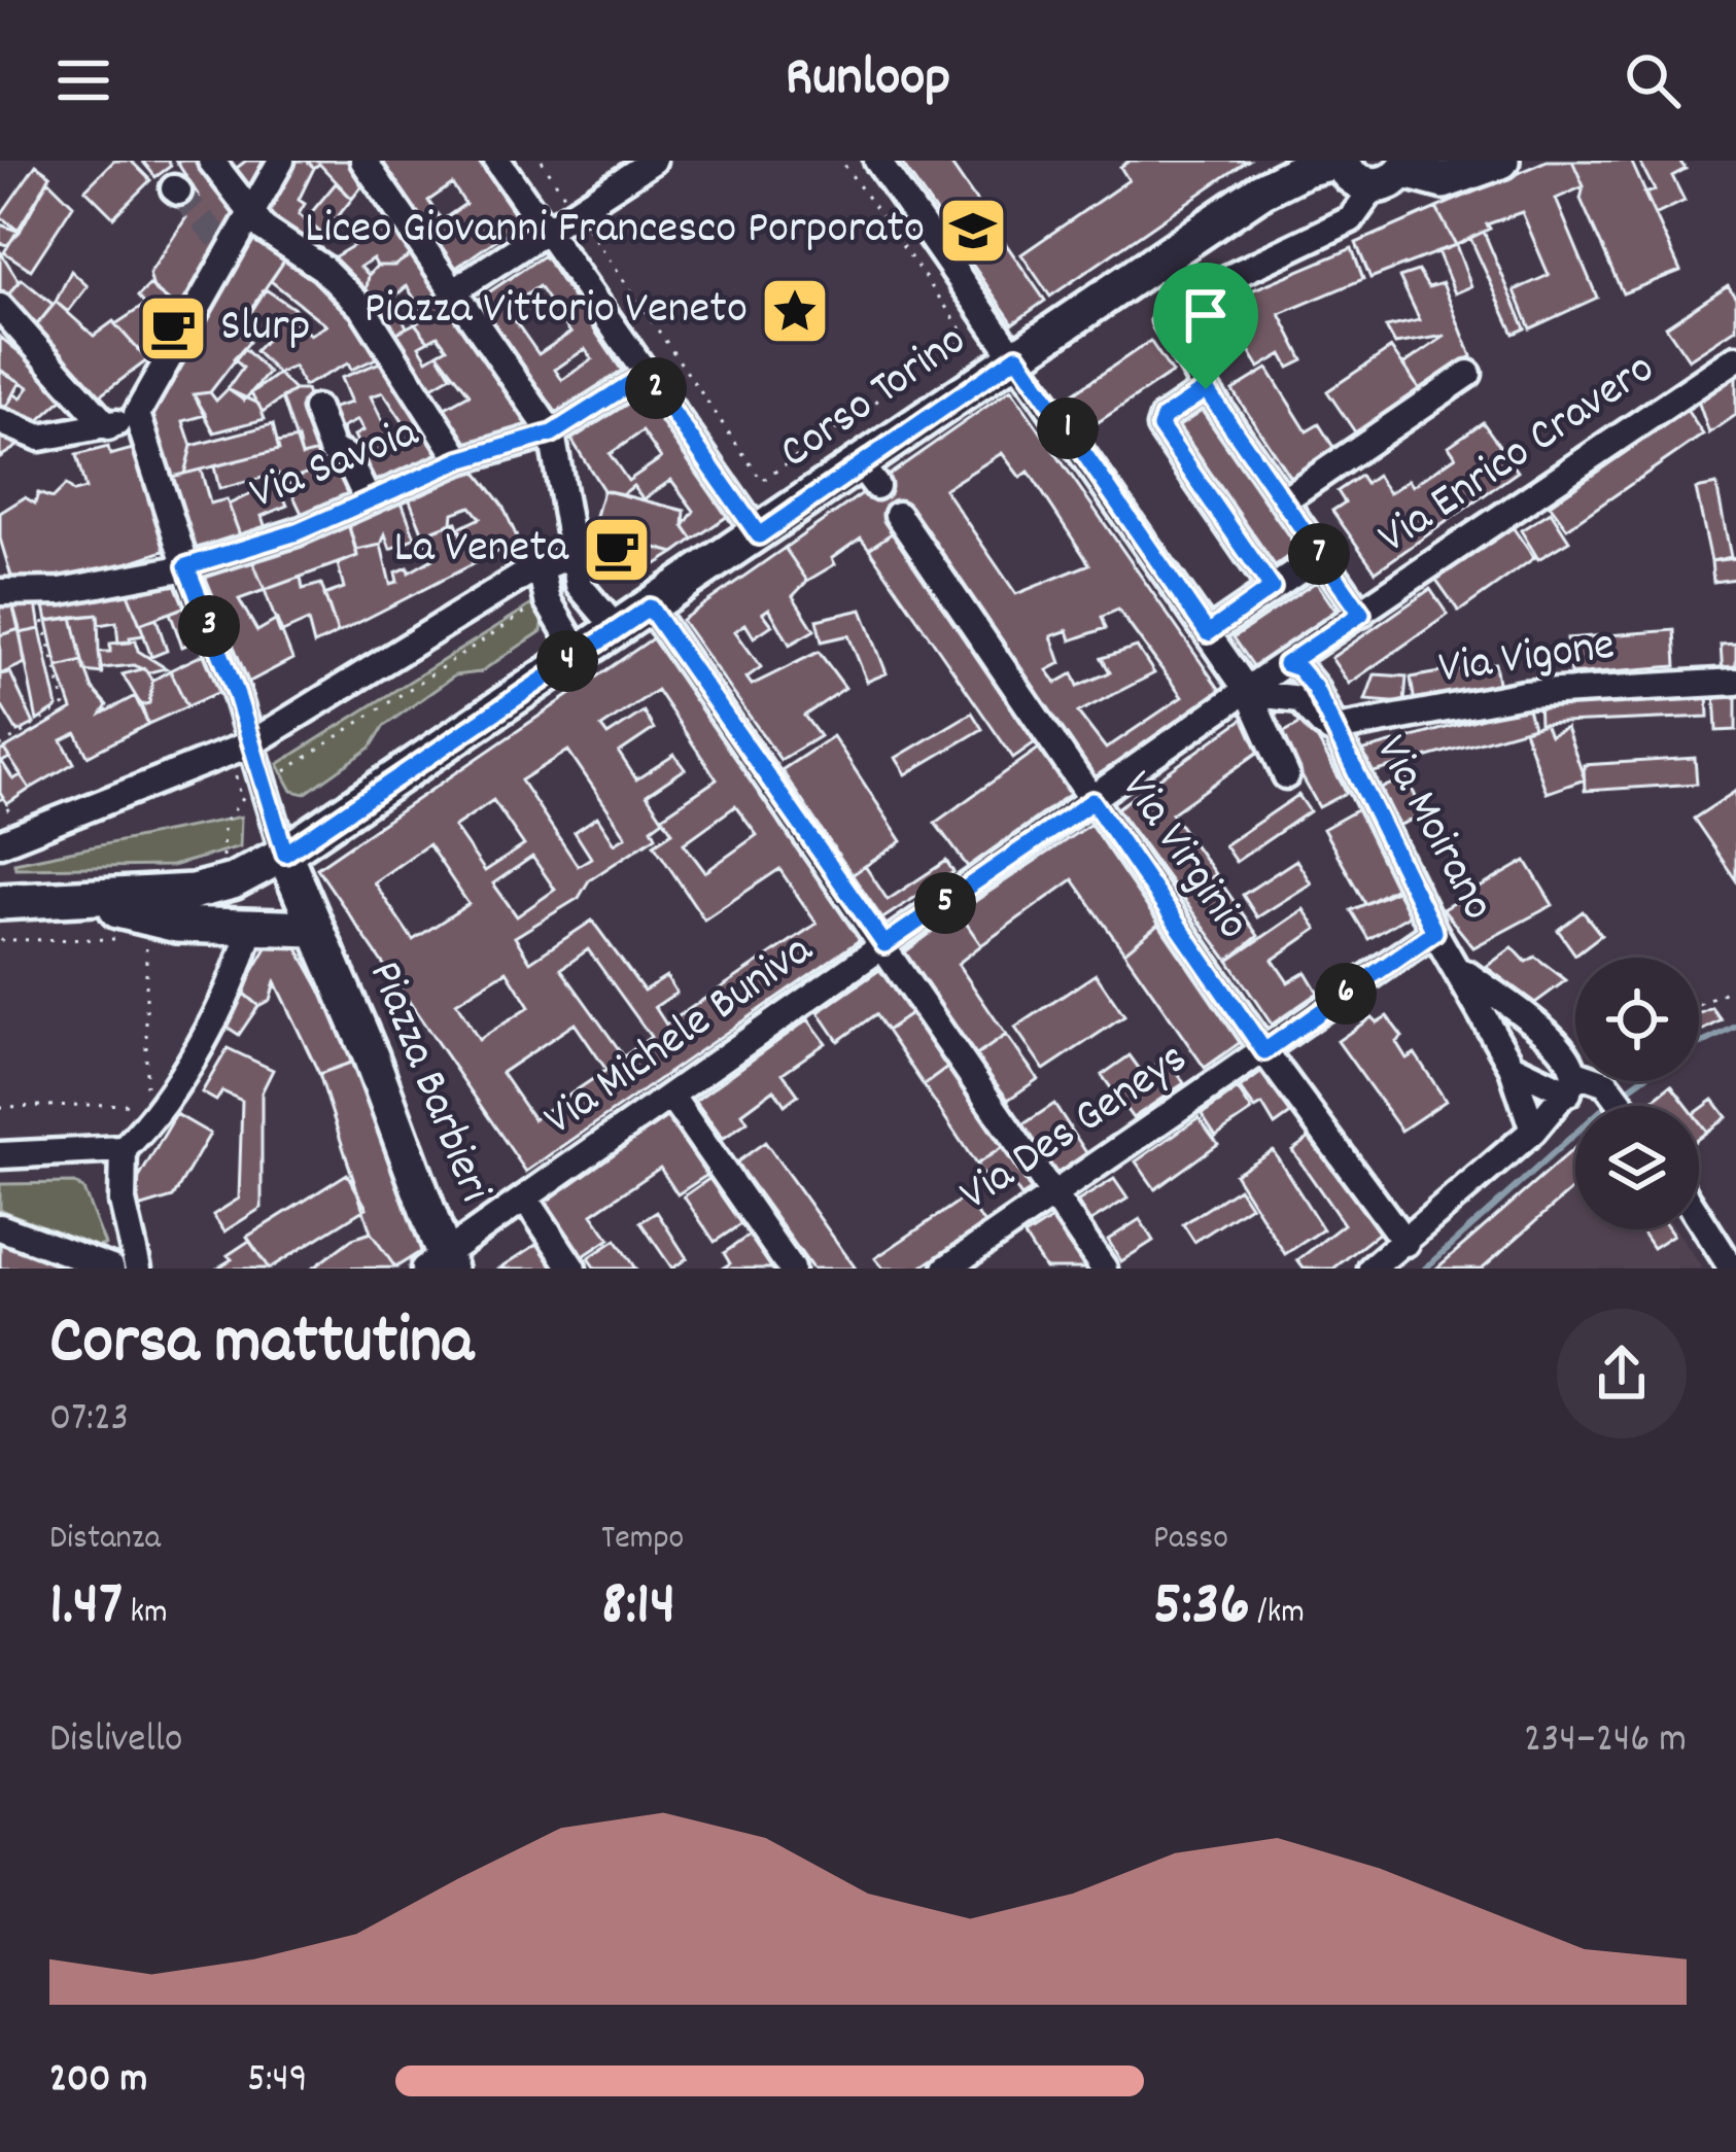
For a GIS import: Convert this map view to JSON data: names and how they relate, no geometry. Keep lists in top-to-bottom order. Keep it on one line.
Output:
{"streets":{"main road":["Corso Torino","Piazza Barbieri"],"street":["Via Enrico Cravero","Via Savoia","Via Vigone","Via Moirano","Via Virginio","Via Michele Buniva","Via Des Geneys"]},"crossings":[["Corso Torino","Piazza Barbieri"],["Via Enrico Cravero","Via Moirano"],["Via Enrico Cravero","Via Michele Buniva"],["Via Vigone","Via Moirano"],["Via Moirano","Via Michele Buniva"],["Via Moirano","Via Des Geneys"],["Via Virginio","Via Michele Buniva"],["Via Virginio","Via Des Geneys"],["Via Michele Buniva","Piazza Barbieri"]],"places":{"school or university":["Liceo Giovanni Francesco Porporato"],"place":["Piazza Vittorio Veneto"],"cafe":["Slurp","La Veneta"]},"page":{"header":"Runloop","pins":["2","1","7","3","4","5","6"],"heading":["Corsa mattutina","07:23"],"stats":[["Distanza","1.47 km"],["Tempo","8:14"],["Passo","5:36 /km"]],"chart":["Dislivello","234–246 m"],"list":[{"name":"200 m","note":"5:49"}]}}
